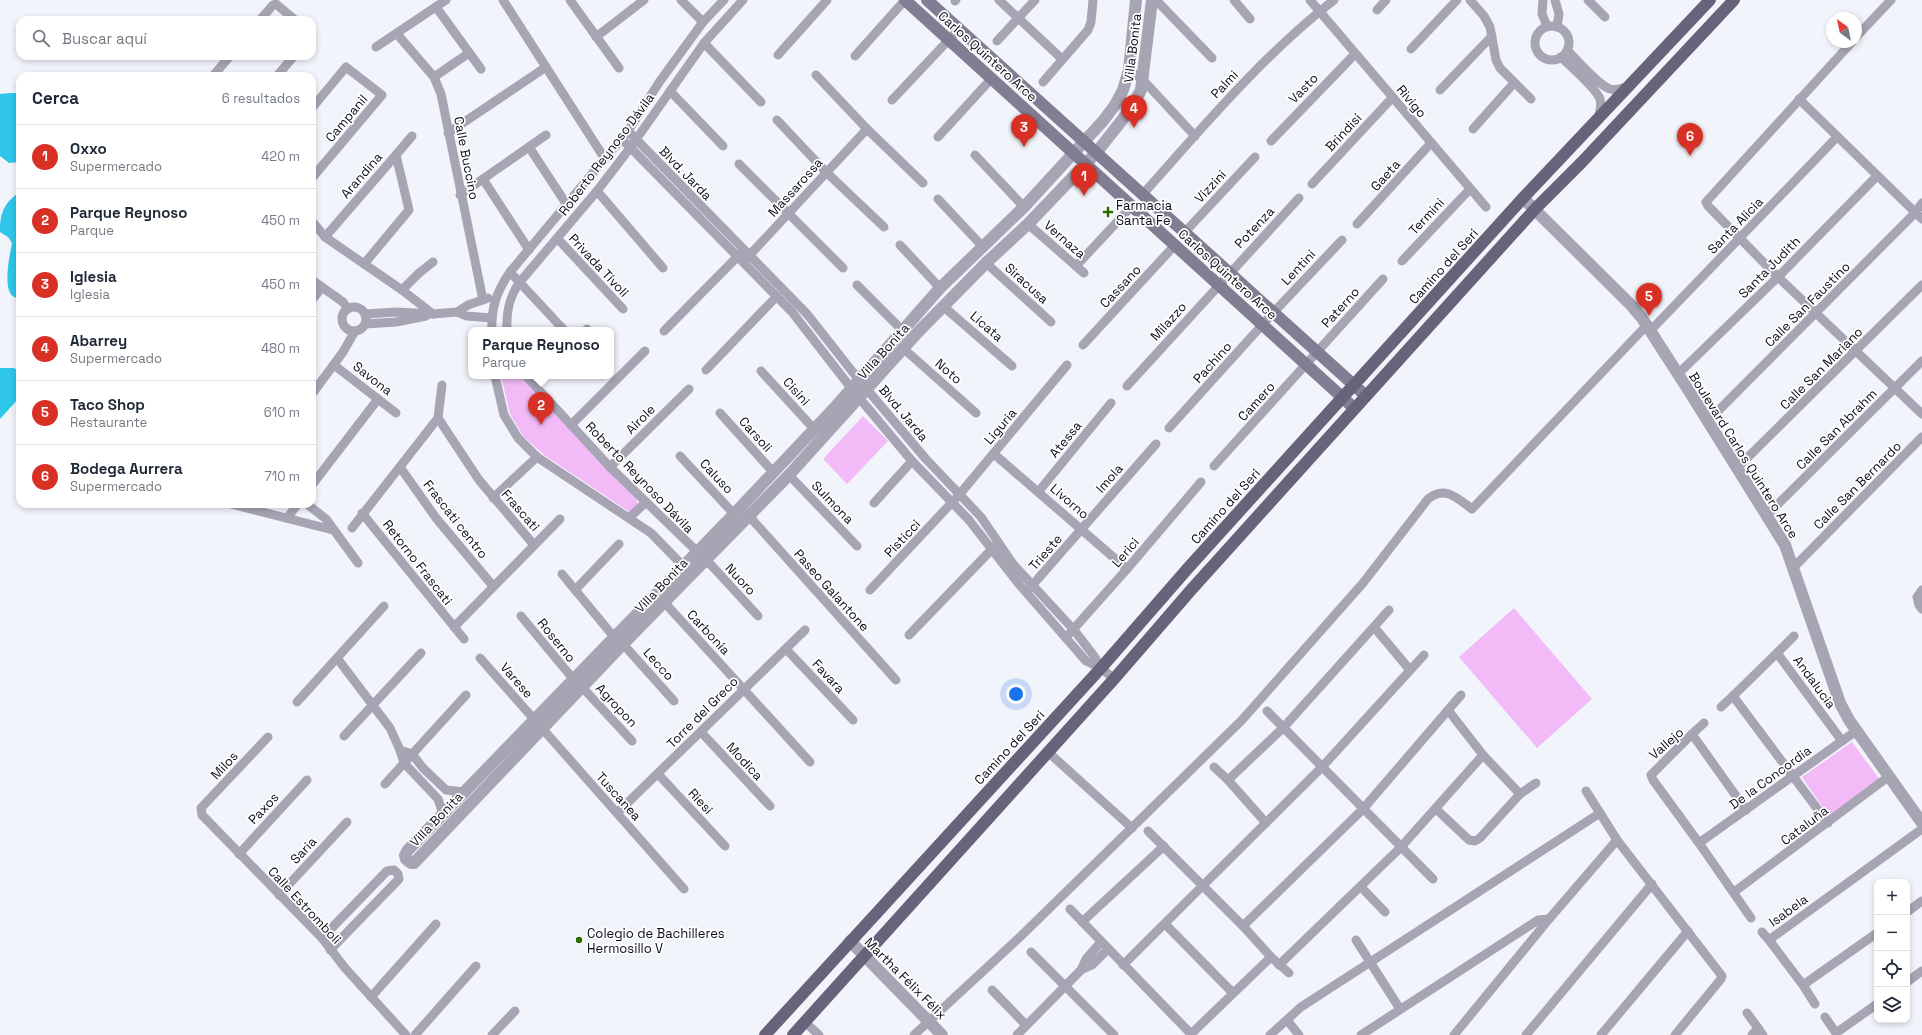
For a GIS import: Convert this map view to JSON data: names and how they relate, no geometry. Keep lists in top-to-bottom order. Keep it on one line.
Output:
{"streets":{"main road":["Carlos Quintero Arce","Camino del Seri"],"street":["Villa Bonita","Palmi","Vasto","Rivigo","Campanil","Brindisi","Roberto Reynoso Dávila","Calle Buccino","Blvd. Jarda","Arandina","Gaeta","Vizzini","Massarossa","Termini","Santa Alicia","Potenza","Vernaza","Privada Tívoli","Lentini","Santa Judith","Siracusa","Cassano","Calle San Faustino","Paterno","Milazzo","Licata","Pachino","Calle San Mariano","Noto","Savona","Cisini","Camero","Airole","Liguria","Calle San Abrahm","Carsoli","Atessa","Boulevard Carlos Quintero Arce","Caluso","Imola","Calle San Bernardo","Livorno","Sulmona","Frascati","Frascati centro","Pisticci","Trieste","Lerici","Retorno Frascati","Nuoro","Paseo Galantone","Carbonia","Roserno","Lecco","Favara","Varese","Andalucia","Agropon","Torre del Greco","Vallejo","Modica","Milos","De la Concordia","Tuscanea","Riesi","Paxos","Cataluña","Saria","Calle Estromboli","Isabela","Martha Félix Félix"]},"crossings":[["Villa Bonita","Carlos Quintero Arce"],["Villa Bonita","Roberto Reynoso Dávila"],["Villa Bonita","Blvd. Jarda"],["Villa Bonita","Vernaza"],["Villa Bonita","Siracusa"],["Villa Bonita","Licata"],["Villa Bonita","Noto"],["Villa Bonita","Cisini"],["Villa Bonita","Carsoli"],["Villa Bonita","Caluso"],["Villa Bonita","Sulmona"],["Villa Bonita","Nuoro"],["Villa Bonita","Paseo Galantone"],["Villa Bonita","Carbonia"],["Villa Bonita","Roserno"],["Villa Bonita","Lecco"],["Villa Bonita","Varese"],["Villa Bonita","Agropon"],["Villa Bonita","Tuscanea"],["Carlos Quintero Arce","Palmi"],["Carlos Quintero Arce","Vizzini"],["Carlos Quintero Arce","Potenza"],["Carlos Quintero Arce","Camino del Seri"],["Carlos Quintero Arce","Lentini"],["Carlos Quintero Arce","Cassano"],["Carlos Quintero Arce","Paterno"],["Carlos Quintero Arce","Milazzo"],["Carlos Quintero Arce","Pachino"],["Carlos Quintero Arce","Camero"],["Palmi","Rivigo"],["Vasto","Rivigo"],["Rivigo","Brindisi"],["Rivigo","Gaeta"],["Rivigo","Termini"],["Roberto Reynoso Dávila","Blvd. Jarda"],["Roberto Reynoso Dávila","Privada Tívoli"],["Roberto Reynoso Dávila","Airole"],["Roberto Reynoso Dávila","Nuoro"],["Blvd. Jarda","Massarossa"],["Blvd. Jarda","Camino del Seri"],["Blvd. Jarda","Liguria"],["Blvd. Jarda","Pisticci"],["Blvd. Jarda","Trieste"],["Blvd. Jarda","Lerici"],["Santa Alicia","Boulevard Carlos Quintero Arce"],["Potenza","Milazzo"],["Camino del Seri","Boulevard Carlos Quintero Arce"],["Camino del Seri","Martha Félix Félix"],["Lentini","Pachino"],["Santa Judith","Boulevard Carlos Quintero Arce"],["Calle San Faustino","Boulevard Carlos Quintero Arce"],["Paterno","Camero"],["Calle San Mariano","Boulevard Carlos Quintero Arce"],["Liguria","Livorno"],["Liguria","Pisticci"],["Calle San Abrahm","Boulevard Carlos Quintero Arce"],["Atessa","Livorno"],["Boulevard Carlos Quintero Arce","Calle San Bernardo"],["Boulevard Carlos Quintero Arce","De la Concordia"],["Boulevard Carlos Quintero Arce","Cataluña"],["Imola","Livorno"],["Imola","Trieste"],["Livorno","Trieste"],["Livorno","Lerici"],["Frascati","Frascati centro"],["Frascati","Retorno Frascati"],["Carbonia","Torre del Greco"],["Roserno","Agropon"],["Favara","Torre del Greco"],["Varese","Tuscanea"],["Andalucia","De la Concordia"],["Torre del Greco","Modica"],["Torre del Greco","Tuscanea"],["Torre del Greco","Riesi"],["Vallejo","De la Concordia"],["Milos","Calle Estromboli"],["Paxos","Calle Estromboli"],["Saria","Calle Estromboli"]],"places":{"health":["Farmacia Santa Fe"],"other":["Colegio de Bachilleres Hermosillo V"]},"north":"top left","page":{"search":"Buscar aquí","heading":["Cerca","6 resultados"],"pins":["4","3","6","1","5","2"],"list":[{"mark":"1","name":"Oxxo","note":"Supermercado","value":"420 m"},{"mark":"2","name":"Parque Reynoso","note":"Parque","value":"450 m"},{"mark":"3","name":"Iglesia","note":"Iglesia","value":"450 m"},{"mark":"4","name":"Abarrey","note":"Supermercado","value":"480 m"},{"mark":"5","name":"Taco Shop","note":"Restaurante","value":"610 m"},{"mark":"6","name":"Bodega Aurrera","note":"Supermercado","value":"710 m"}],"popup":["Parque Reynoso","Parque"],"map_buttons":["+","−"]}}
